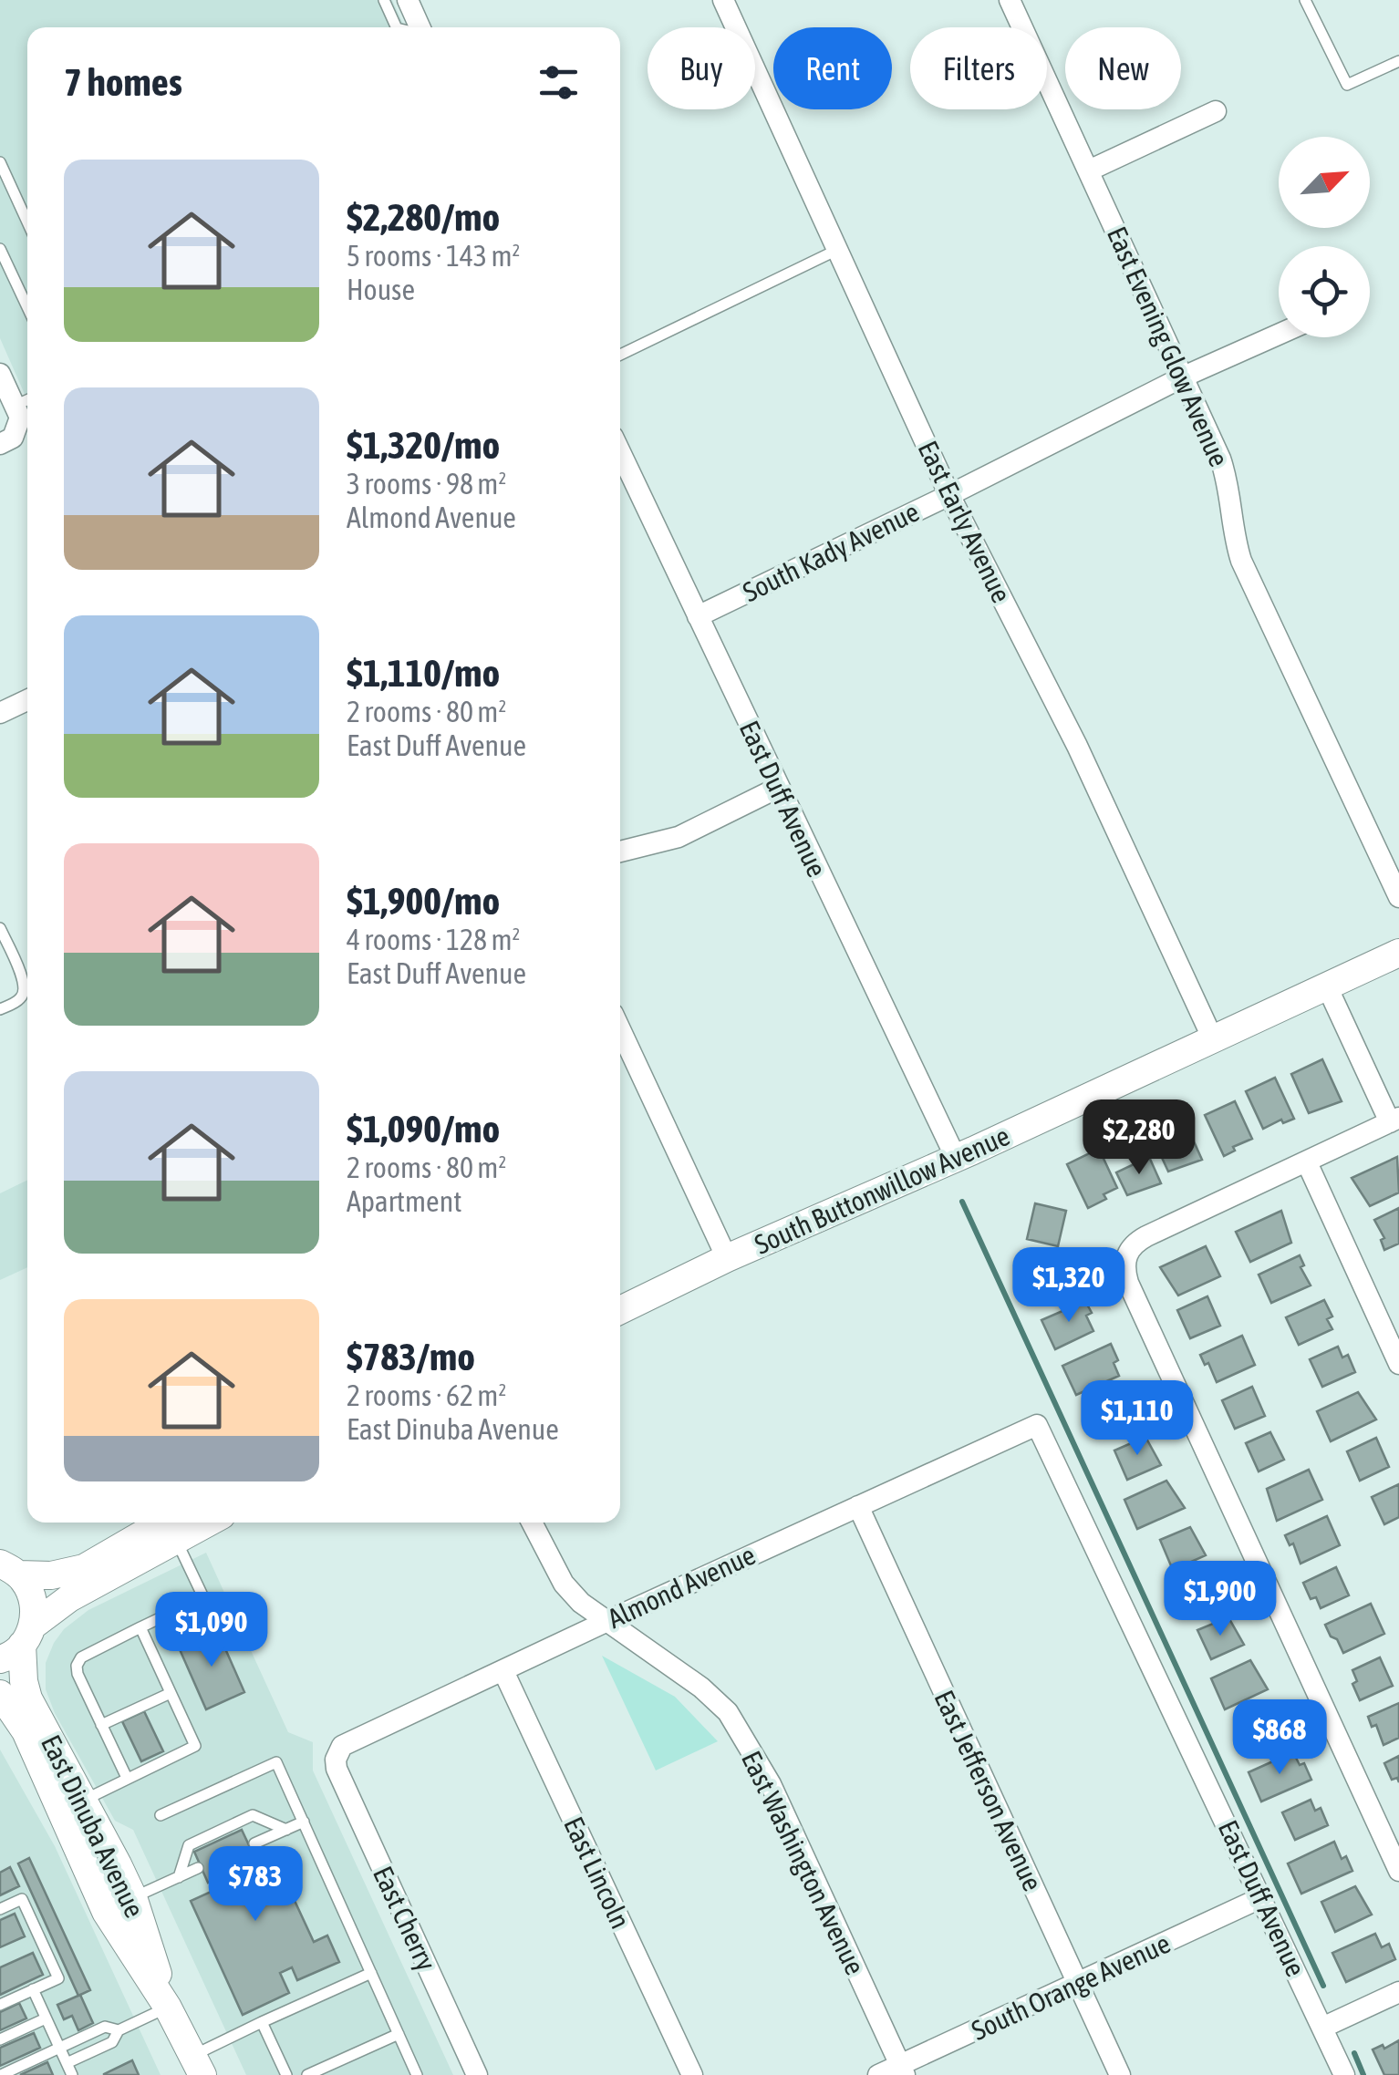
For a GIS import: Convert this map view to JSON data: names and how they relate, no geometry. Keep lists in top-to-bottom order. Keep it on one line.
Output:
{"streets":{"street":["East Evening Glow Avenue","East Early Avenue","South Kady Avenue","East Duff Avenue","South Buttonwillow Avenue","Almond Avenue","East Jefferson Avenue","East Dinuba Avenue","East Washington Avenue","East Lincoln","East Cherry","South Orange Avenue"]},"crossings":[["East Evening Glow Avenue","South Kady Avenue"],["East Early Avenue","South Kady Avenue"],["East Early Avenue","South Buttonwillow Avenue"],["South Kady Avenue","East Duff Avenue"],["East Duff Avenue","South Buttonwillow Avenue"],["East Duff Avenue","Almond Avenue"],["East Duff Avenue","South Orange Avenue"],["Almond Avenue","East Jefferson Avenue"],["Almond Avenue","East Washington Avenue"],["Almond Avenue","East Lincoln"],["Almond Avenue","East Cherry"],["East Jefferson Avenue","South Orange Avenue"],["East Washington Avenue","South Orange Avenue"]],"north":"top right","page":{"chip":["Buy","Rent","Filters","New"],"heading":"7 homes","list":[{"name":"$2,280/mo","note":"5 rooms · 143 m² · House"},{"name":"$1,320/mo","note":"3 rooms · 98 m² · Almond Avenue"},{"name":"$1,110/mo","note":"2 rooms · 80 m² · East Duff Avenue"},{"name":"$1,900/mo","note":"4 rooms · 128 m² · East Duff Avenue"},{"name":"$1,090/mo","note":"2 rooms · 80 m² · Apartment"},{"name":"$783/mo","note":"2 rooms · 62 m² · East Dinuba Avenue"}],"price":["$2,280","$1,320","$1,110","$1,900","$1,090","$868","$783"]}}
